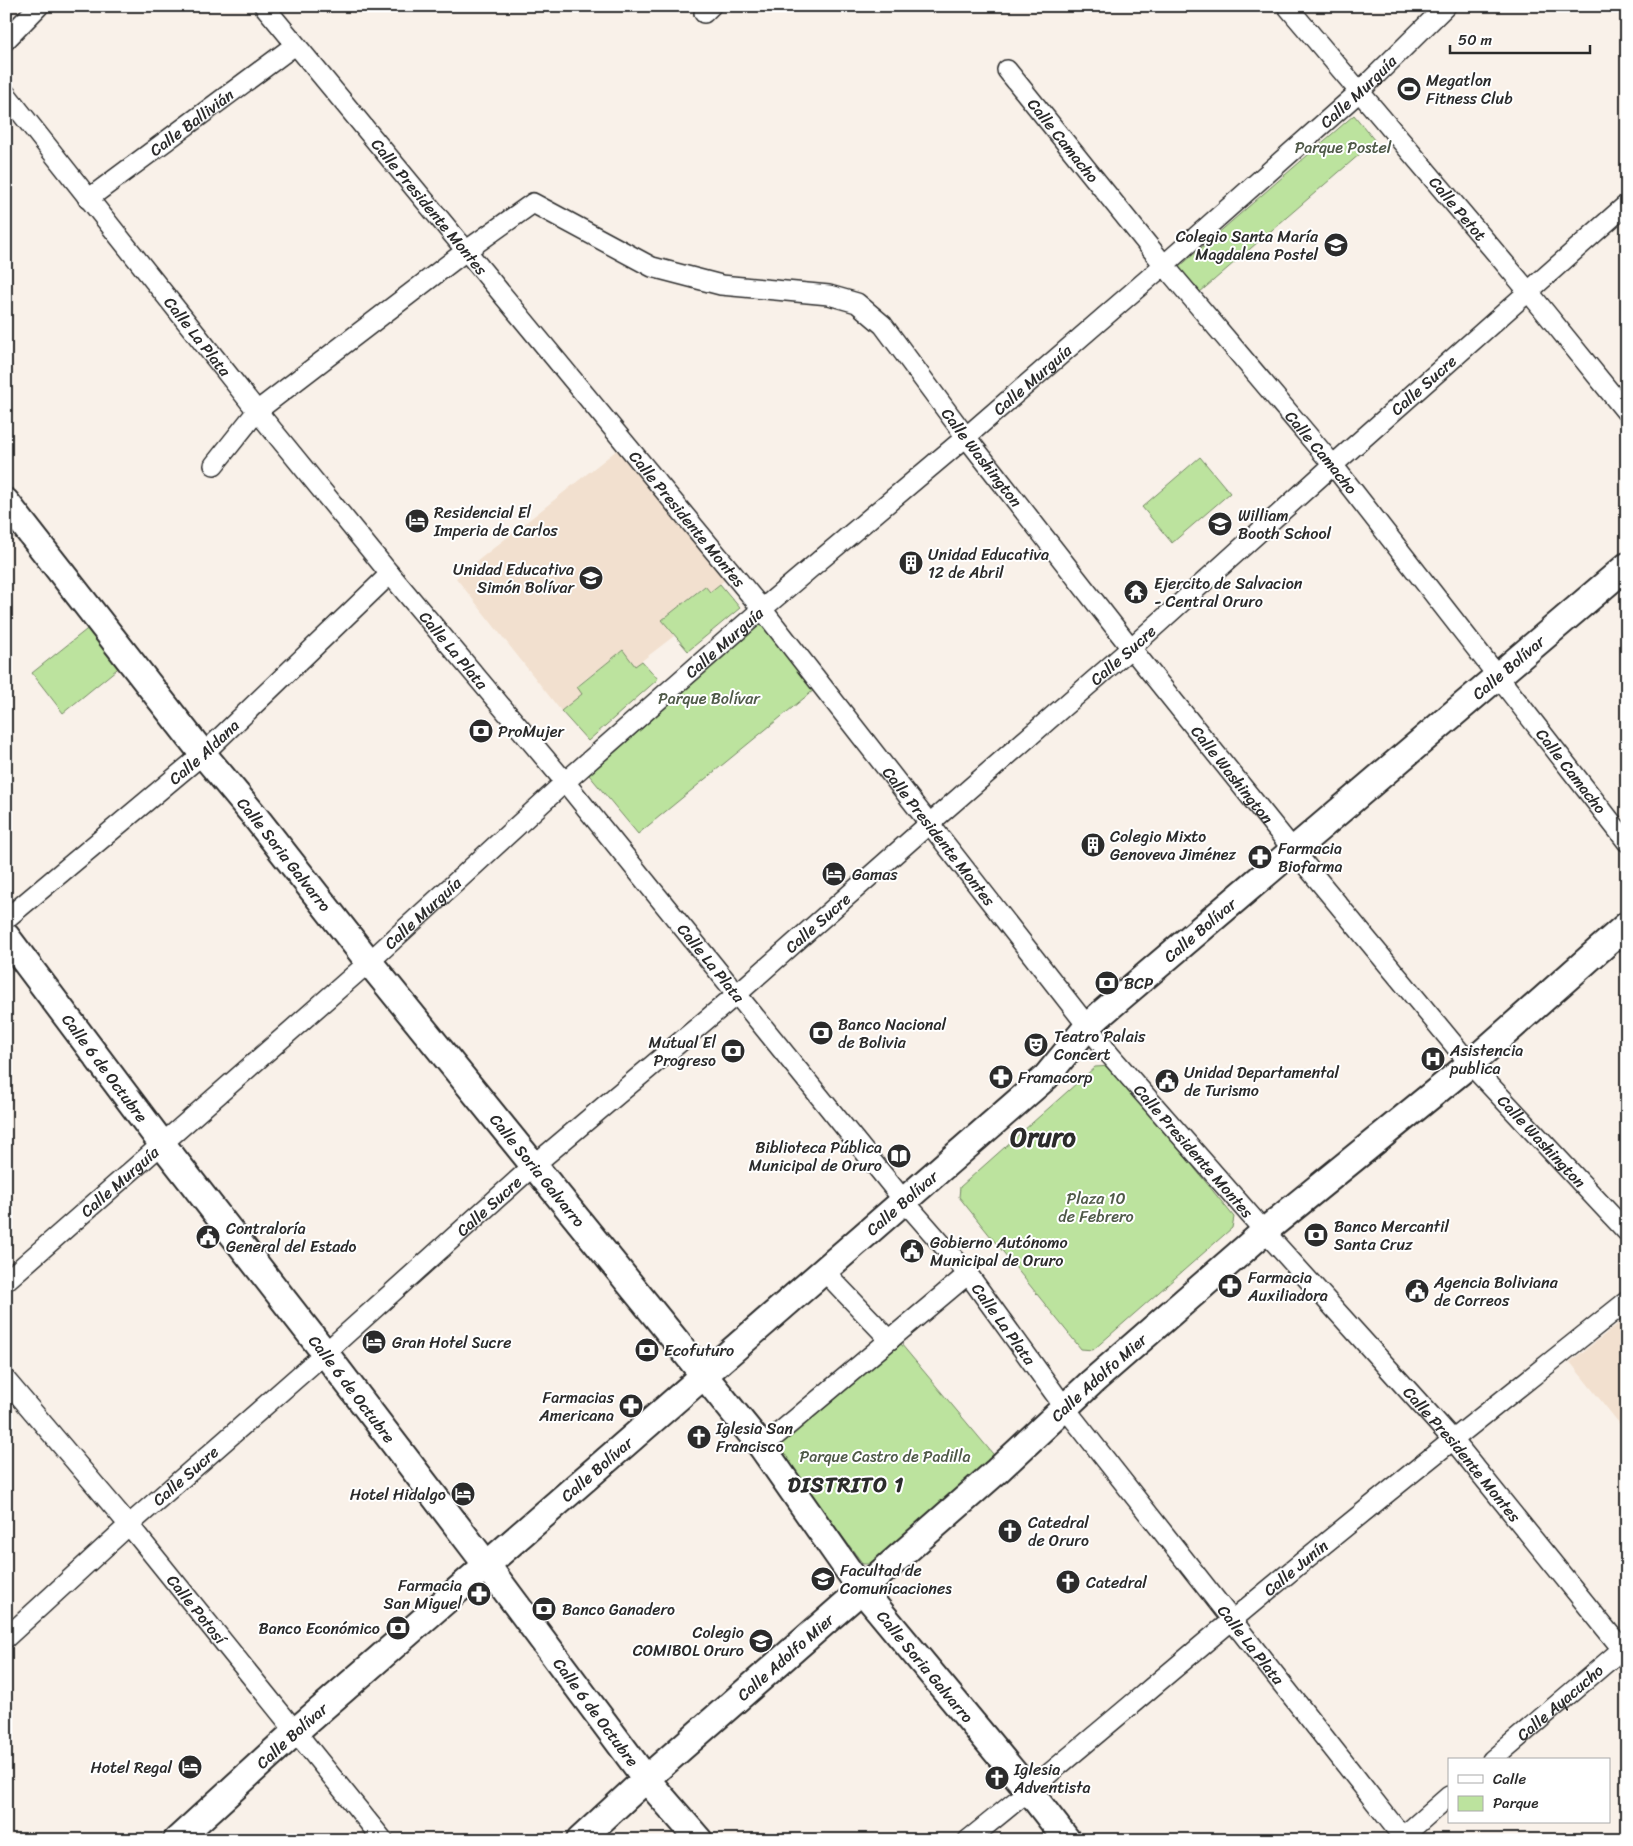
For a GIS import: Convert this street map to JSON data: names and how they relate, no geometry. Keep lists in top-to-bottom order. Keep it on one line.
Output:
{"streets":{"main road":["Calle Bolívar","Calle Soria Galvarro","Calle 6 de Octubre","Calle Adolfo Mier"],"street":["Calle Murguía","Calle Ballivián","Calle Camacho","Calle Presidente Montes","Calle Petot","Calle La Plata","Calle Sucre","Calle Washington","Calle Aldana","Calle Junín","Calle Potosí","Calle Ayacucho"]},"crossings":[["Calle Murguía","Calle Camacho"],["Calle Murguía","Calle Presidente Montes"],["Calle Murguía","Calle Petot"],["Calle Murguía","Calle La Plata"],["Calle Murguía","Calle Washington"],["Calle Murguía","Calle Soria Galvarro"],["Calle Murguía","Calle 6 de Octubre"],["Calle Ballivián","Calle Presidente Montes"],["Calle Ballivián","Calle La Plata"],["Calle Camacho","Calle Sucre"],["Calle Camacho","Calle Bolívar"],["Calle Presidente Montes","Calle Sucre"],["Calle Presidente Montes","Calle Washington"],["Calle Presidente Montes","Calle Bolívar"],["Calle Presidente Montes","Calle Adolfo Mier"],["Calle Presidente Montes","Calle Junín"],["Calle Presidente Montes","Calle Ayacucho"],["Calle Petot","Calle Sucre"],["Calle La Plata","Calle Sucre"],["Calle La Plata","Calle Bolívar"],["Calle La Plata","Calle Aldana"],["Calle La Plata","Calle Adolfo Mier"],["Calle La Plata","Calle Junín"],["Calle Sucre","Calle Washington"],["Calle Sucre","Calle Soria Galvarro"],["Calle Sucre","Calle 6 de Octubre"],["Calle Sucre","Calle Potosí"],["Calle Washington","Calle Bolívar"],["Calle Washington","Calle Adolfo Mier"],["Calle Bolívar","Calle Soria Galvarro"],["Calle Bolívar","Calle 6 de Octubre"],["Calle Bolívar","Calle Potosí"],["Calle Aldana","Calle Soria Galvarro"],["Calle Soria Galvarro","Calle Adolfo Mier"],["Calle Soria Galvarro","Calle Junín"],["Calle 6 de Octubre","Calle Adolfo Mier"]],"districts":["Oruro","DISTRITO 1"],"parks":["Parque Postel","Parque Bolívar","Plaza 10 de Febrero","Parque Castro de Padilla"],"places":{"sports":["Megatlon Fitness Club"],"school or university":["Colegio Santa María Magdalena Postel","William Booth School","Unidad Educativa Simón Bolívar","Facultad de Comunicaciones","Colegio COMIBOL Oruro"],"hotel":["Residencial El Imperia de Carlos","Gamas","Gran Hotel Sucre","Hotel Hidalgo","Hotel Regal"],"building":["Unidad Educativa 12 de Abril","Colegio Mixto Genoveva Jiménez"],"temple":["Ejercito de Salvacion - Central Oruro"],"bank":["ProMujer","BCP","Banco Nacional de Bolivia","Mutual El Progreso","Banco Mercantil Santa Cruz","Ecofuturo","Banco Ganadero","Banco Económico"],"pharmacy":["Farmacia Biofarma","Framacorp","Farmacia Auxiliadora","Farmacias Americana","Farmacia San Miguel"],"theatre":["Teatro Palais Concert"],"hospital":["Asistencia publica"],"public building":["Unidad Departamental de Turismo","Contraloría General del Estado","Gobierno Autónomo Municipal de Oruro","Agencia Boliviana de Correos"],"library":["Biblioteca Pública Municipal de Oruro"],"church":["Iglesia San Francisco","Catedral de Oruro","Catedral","Iglesia Adventista"]},"legend":["Calle","Parque"],"scale_bar":"50 m"}
